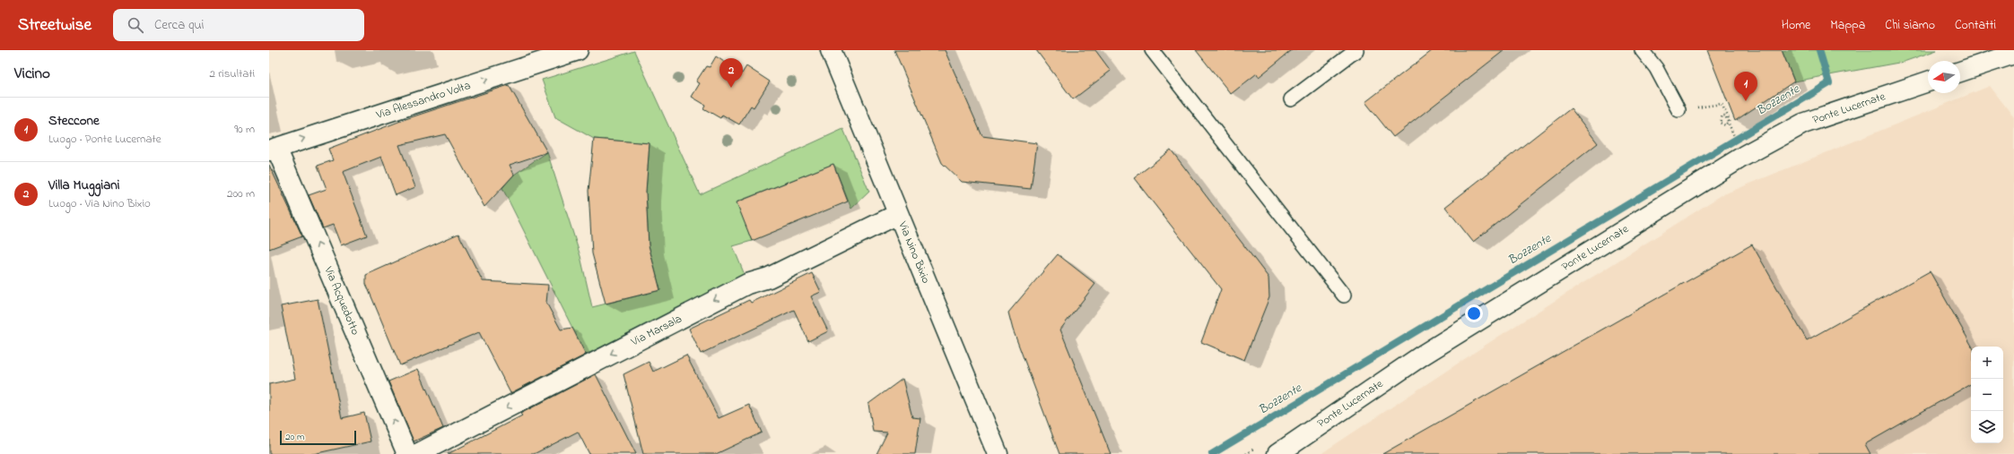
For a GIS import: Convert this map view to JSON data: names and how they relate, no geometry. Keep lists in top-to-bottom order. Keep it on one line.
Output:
{"streets":{"street":["Via Alessandro Volta","Ponte Lucernate","Via Nino Bixio","Via Acquedotto","Via Marsala"]},"crossings":[["Via Alessandro Volta","Via Acquedotto"],["Via Nino Bixio","Via Marsala"]],"one_way":["Via Alessandro Volta","Via Acquedotto","Via Marsala"],"water":["Bozzente"],"scale_bar":"20 m","north":"left","page":{"header":"Streetwise","search":"Cerca qui","nav":["Home","Mappa","Chi siamo","Contatti"],"heading":["Vicino","2 risultati"],"pins":["2","1"],"list":[{"mark":"1","name":"Steccone","note":"Luogo · Ponte Lucernate","value":"90 m"},{"mark":"2","name":"Villa Muggiani","note":"Luogo · Via Nino Bixio","value":"200 m"}],"map_buttons":["+","−"],"scale":"20 m"}}
